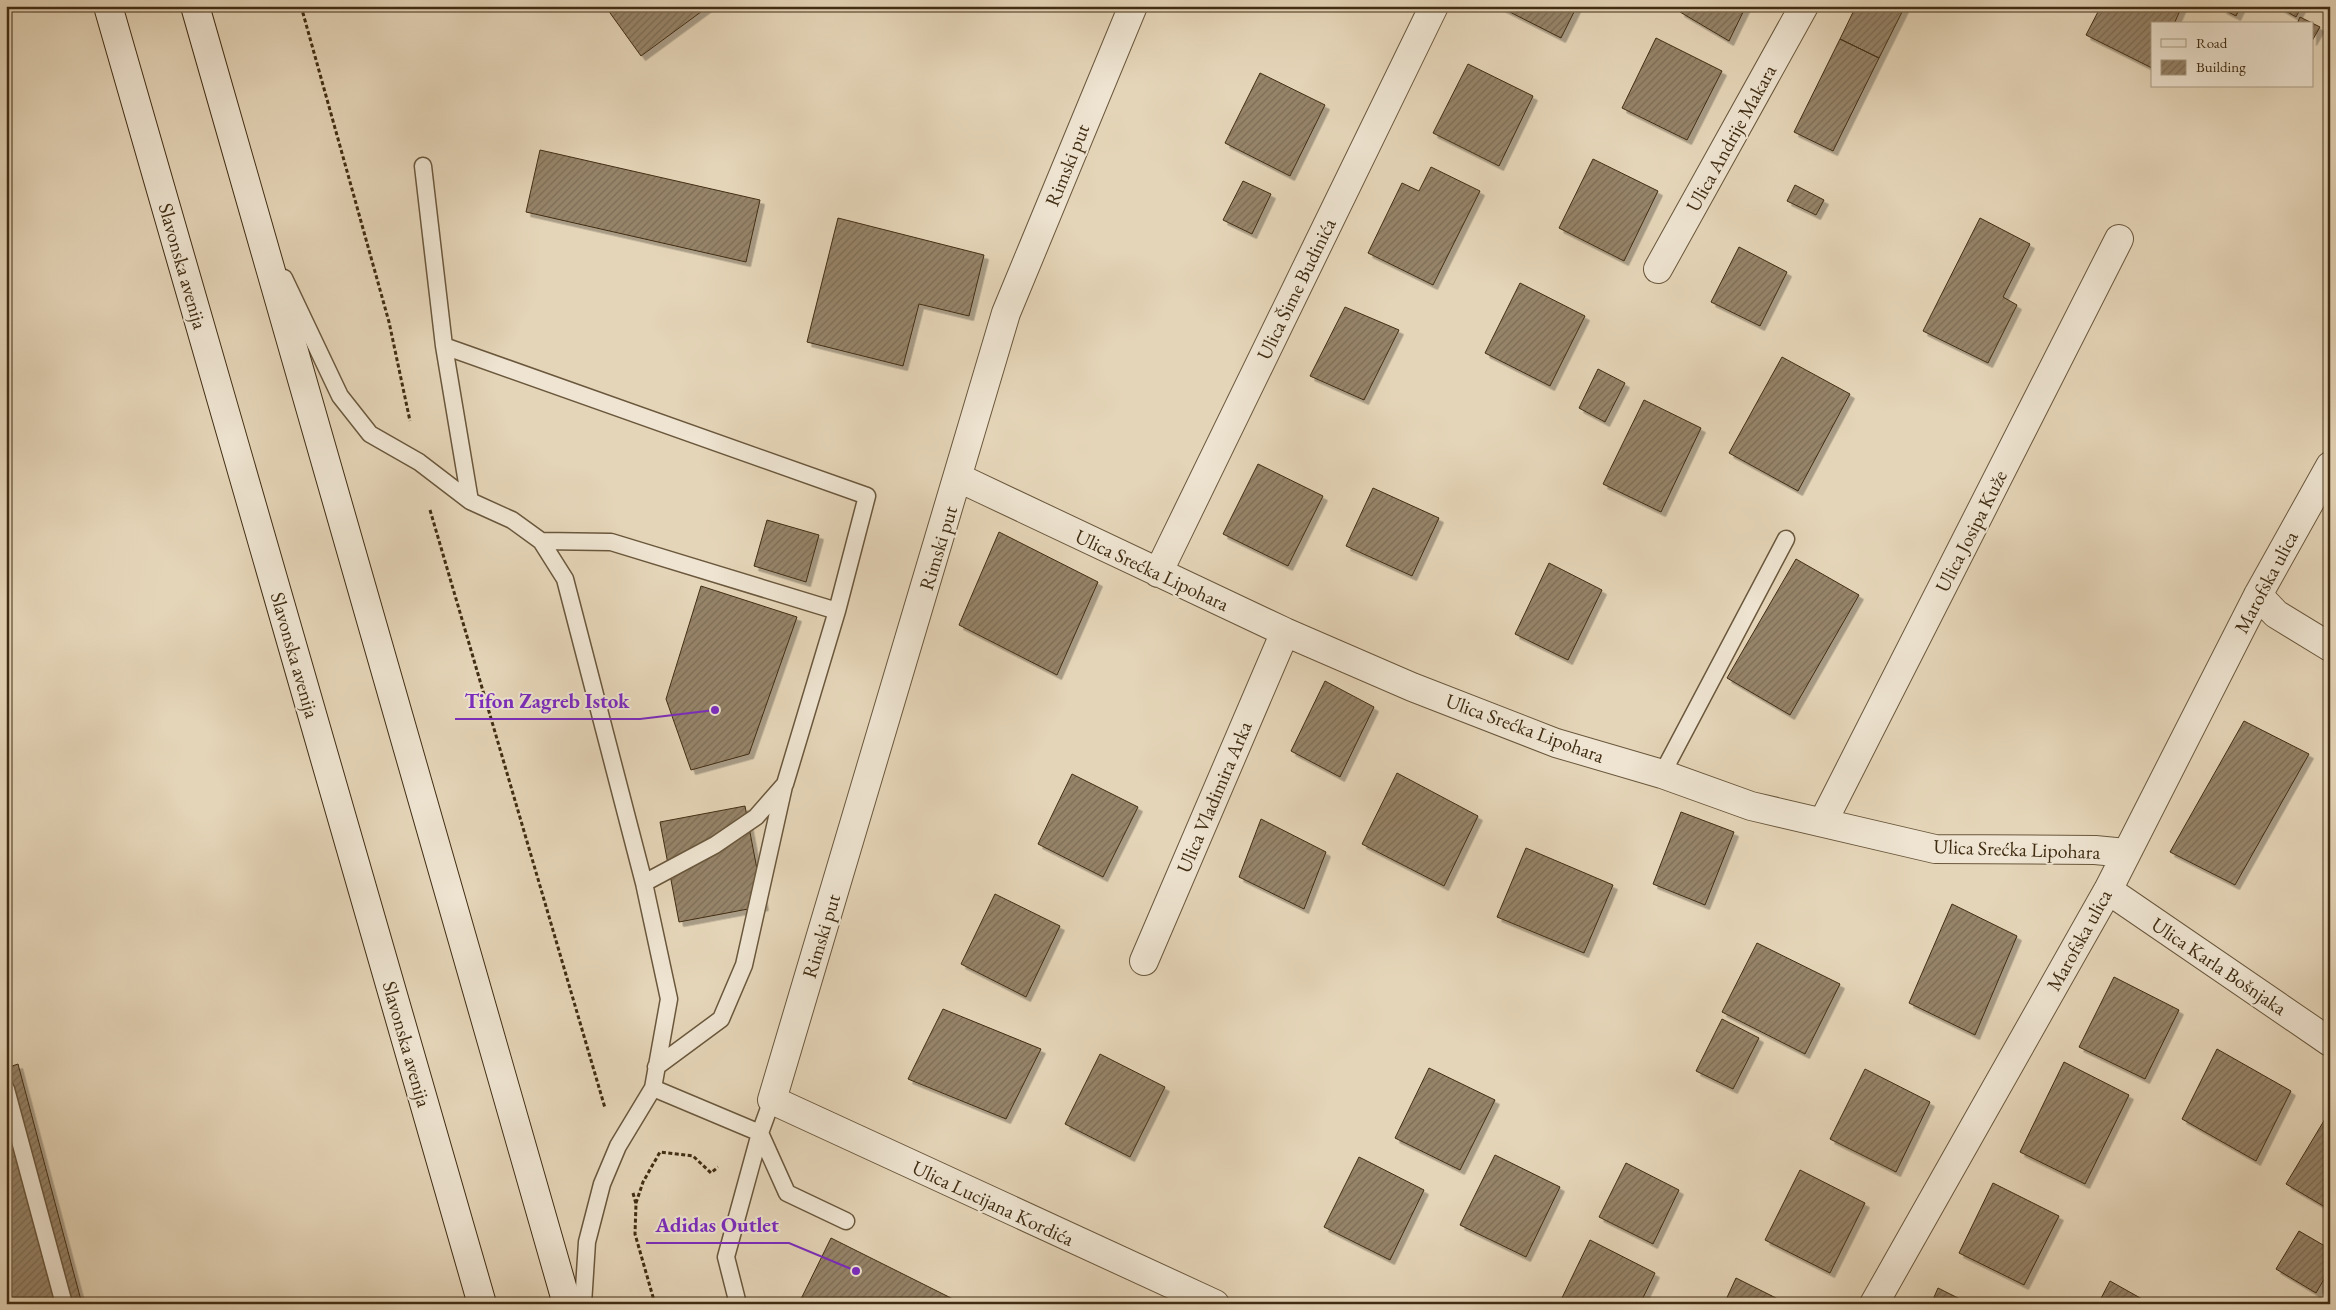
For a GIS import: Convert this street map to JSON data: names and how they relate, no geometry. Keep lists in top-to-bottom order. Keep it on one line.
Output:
{"streets":{"street":["Ulica Andrije Makara","Rimski put","Slavonska avenija","Ulica Šime Budinića","Ulica Josipa Kuže","Ulica Srećka Lipohara","Marofska ulica","Ulica Vladimira Arka","Ulica Karla Bošnjaka","Ulica Lucijana Kordića"]},"crossings":[["Rimski put","Ulica Srećka Lipohara"],["Rimski put","Ulica Lucijana Kordića"],["Ulica Šime Budinića","Ulica Srećka Lipohara"],["Ulica Josipa Kuže","Ulica Srećka Lipohara"],["Ulica Srećka Lipohara","Marofska ulica"],["Ulica Srećka Lipohara","Ulica Vladimira Arka"],["Marofska ulica","Ulica Karla Bošnjaka"]],"places":["Tifon Zagreb Istok","Adidas Outlet"],"legend":["Road","Building"]}
